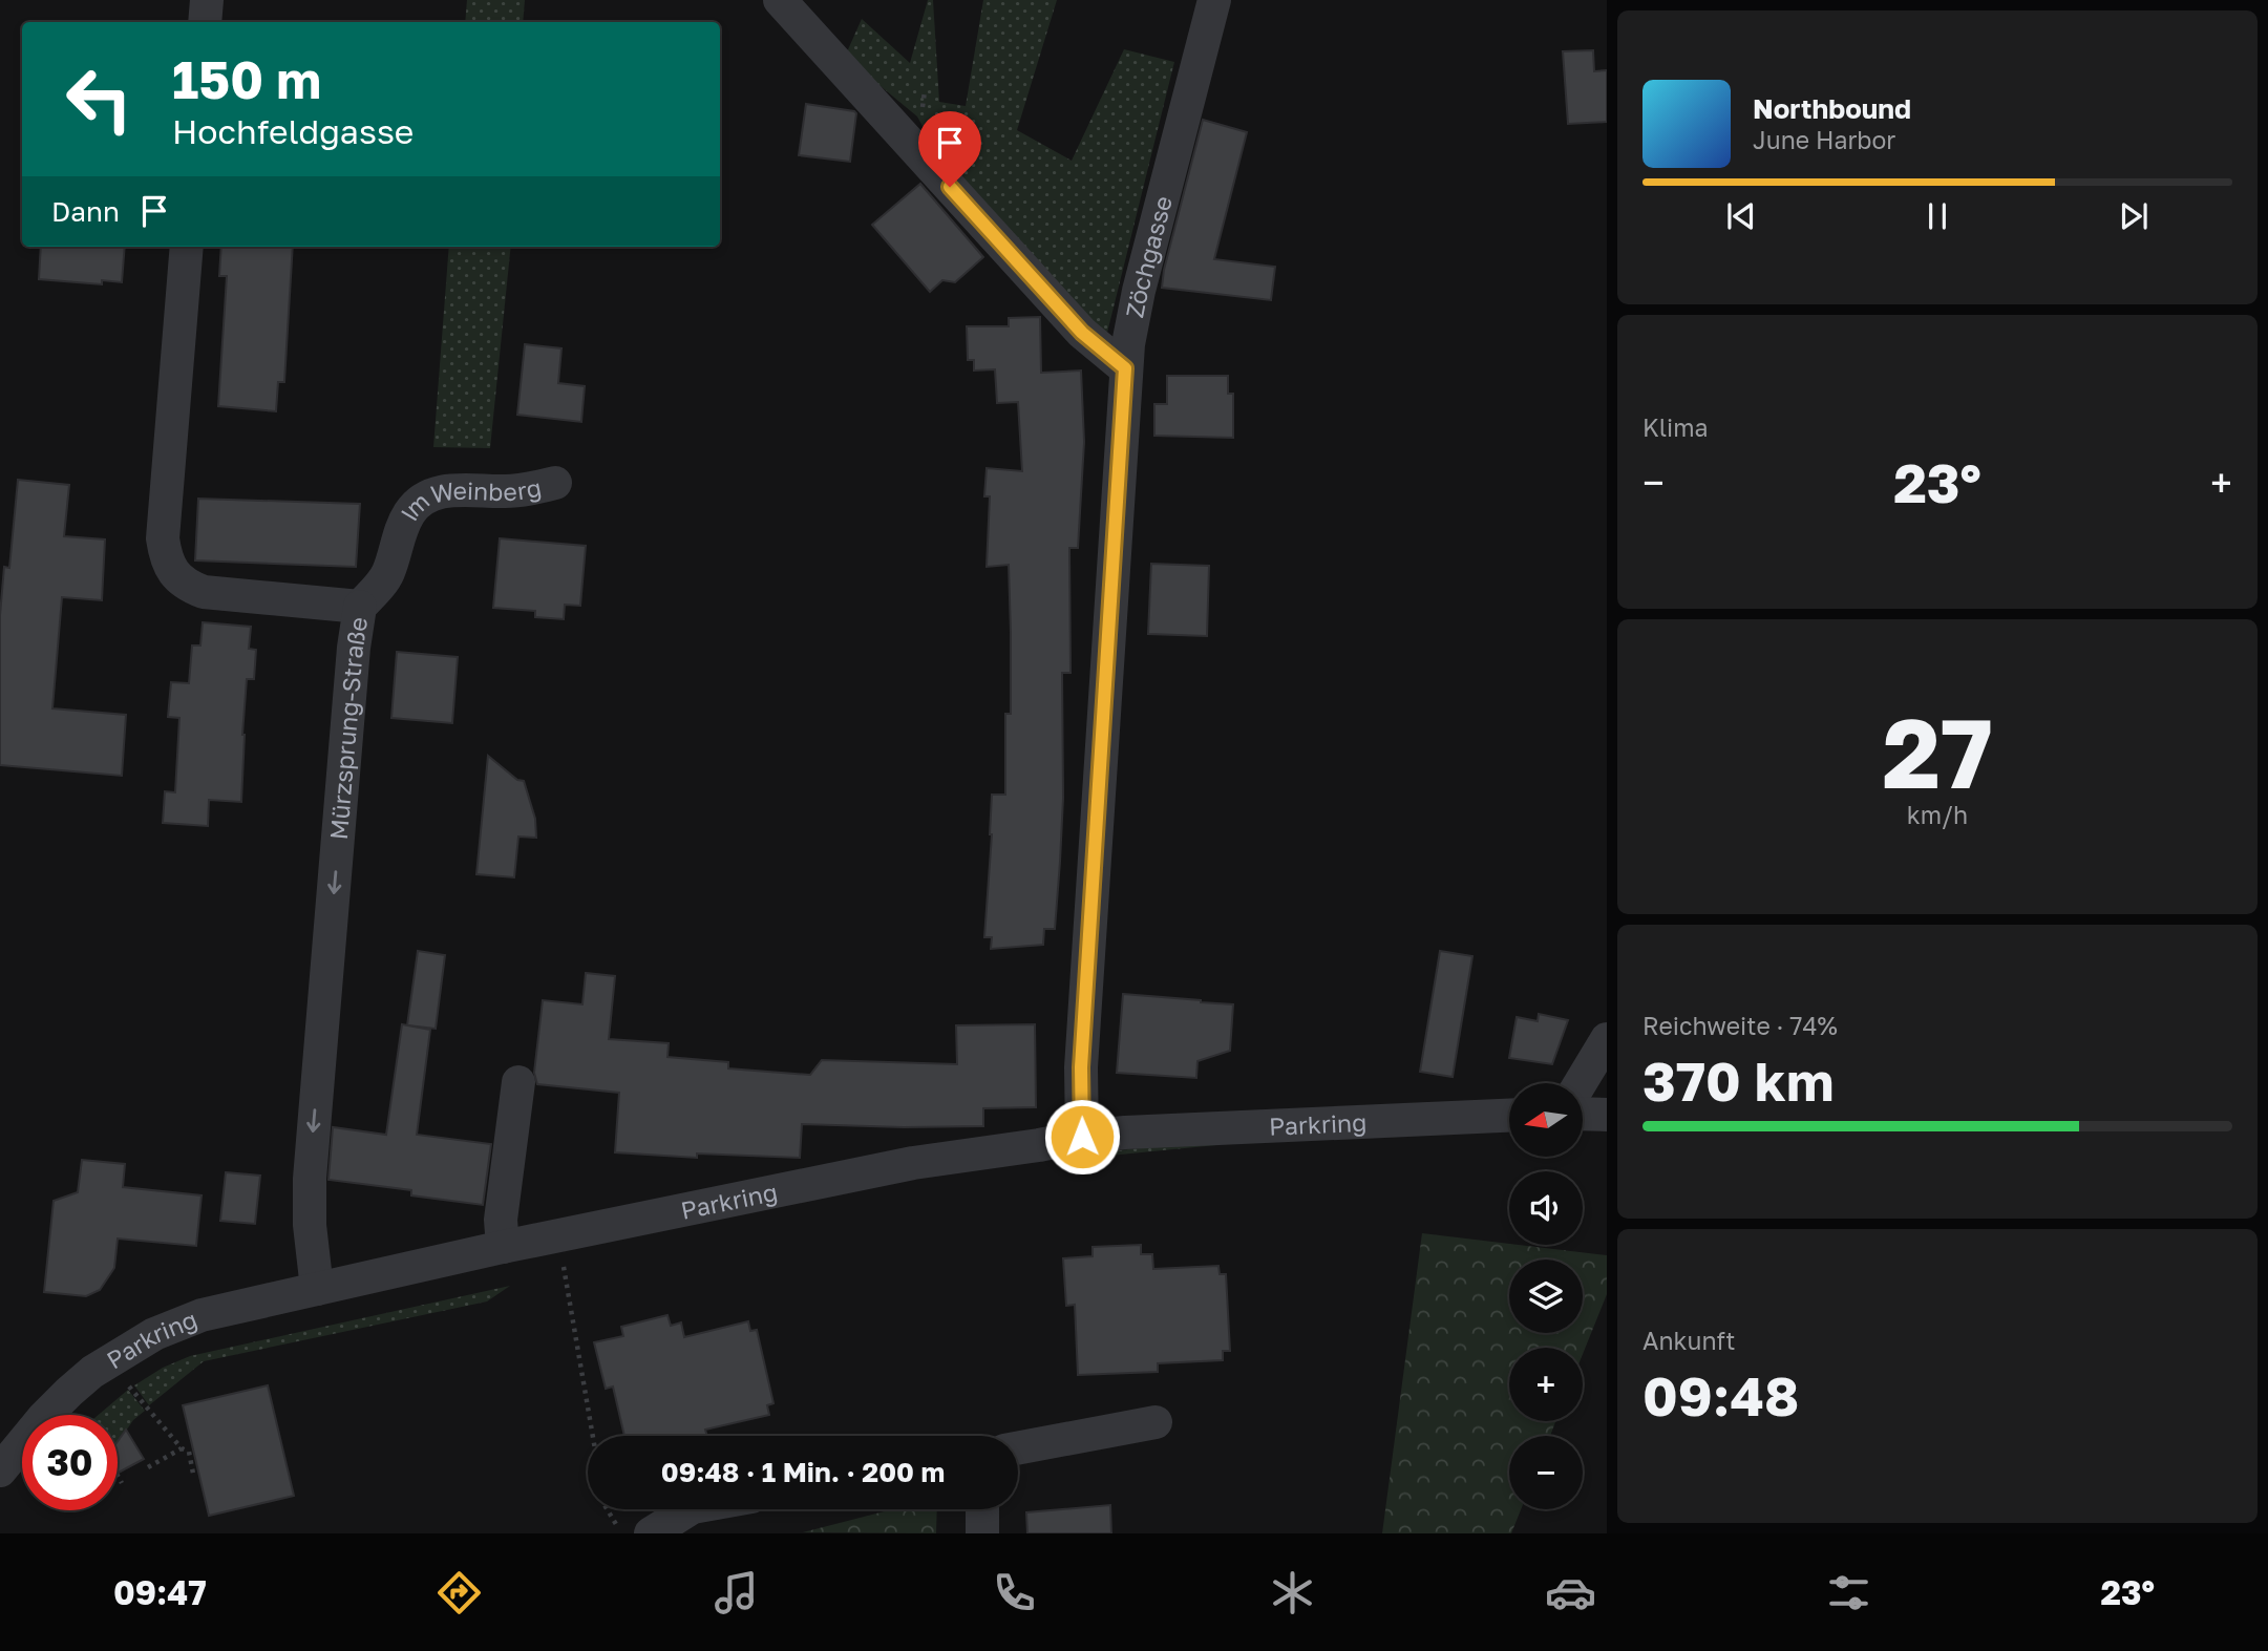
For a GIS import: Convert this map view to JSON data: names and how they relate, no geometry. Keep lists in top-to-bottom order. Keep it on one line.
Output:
{"streets":{"street":["Zöchgasse","Im Weinberg","Mürzsprung-Straße","Parkring"]},"crossings":[["Zöchgasse","Parkring"],["Im Weinberg","Mürzsprung-Straße"],["Mürzsprung-Straße","Parkring"]],"one_way":["Mürzsprung-Straße"],"north":"left","page":{"turn":["150 m","Hochfeldgasse"],"song":["Northbound","June Harbor"],"then":"Dann","tile":["Klima",["27","km/h"],["Reichweite · 74%","370 km"],["Ankunft","09:48"]],"heat":["−","23°","+"],"map_buttons":["+","−"],"limit":"30","trip":"09:48 · 1 Min. · 200 m","tabs":["09:47","23°"]}}
